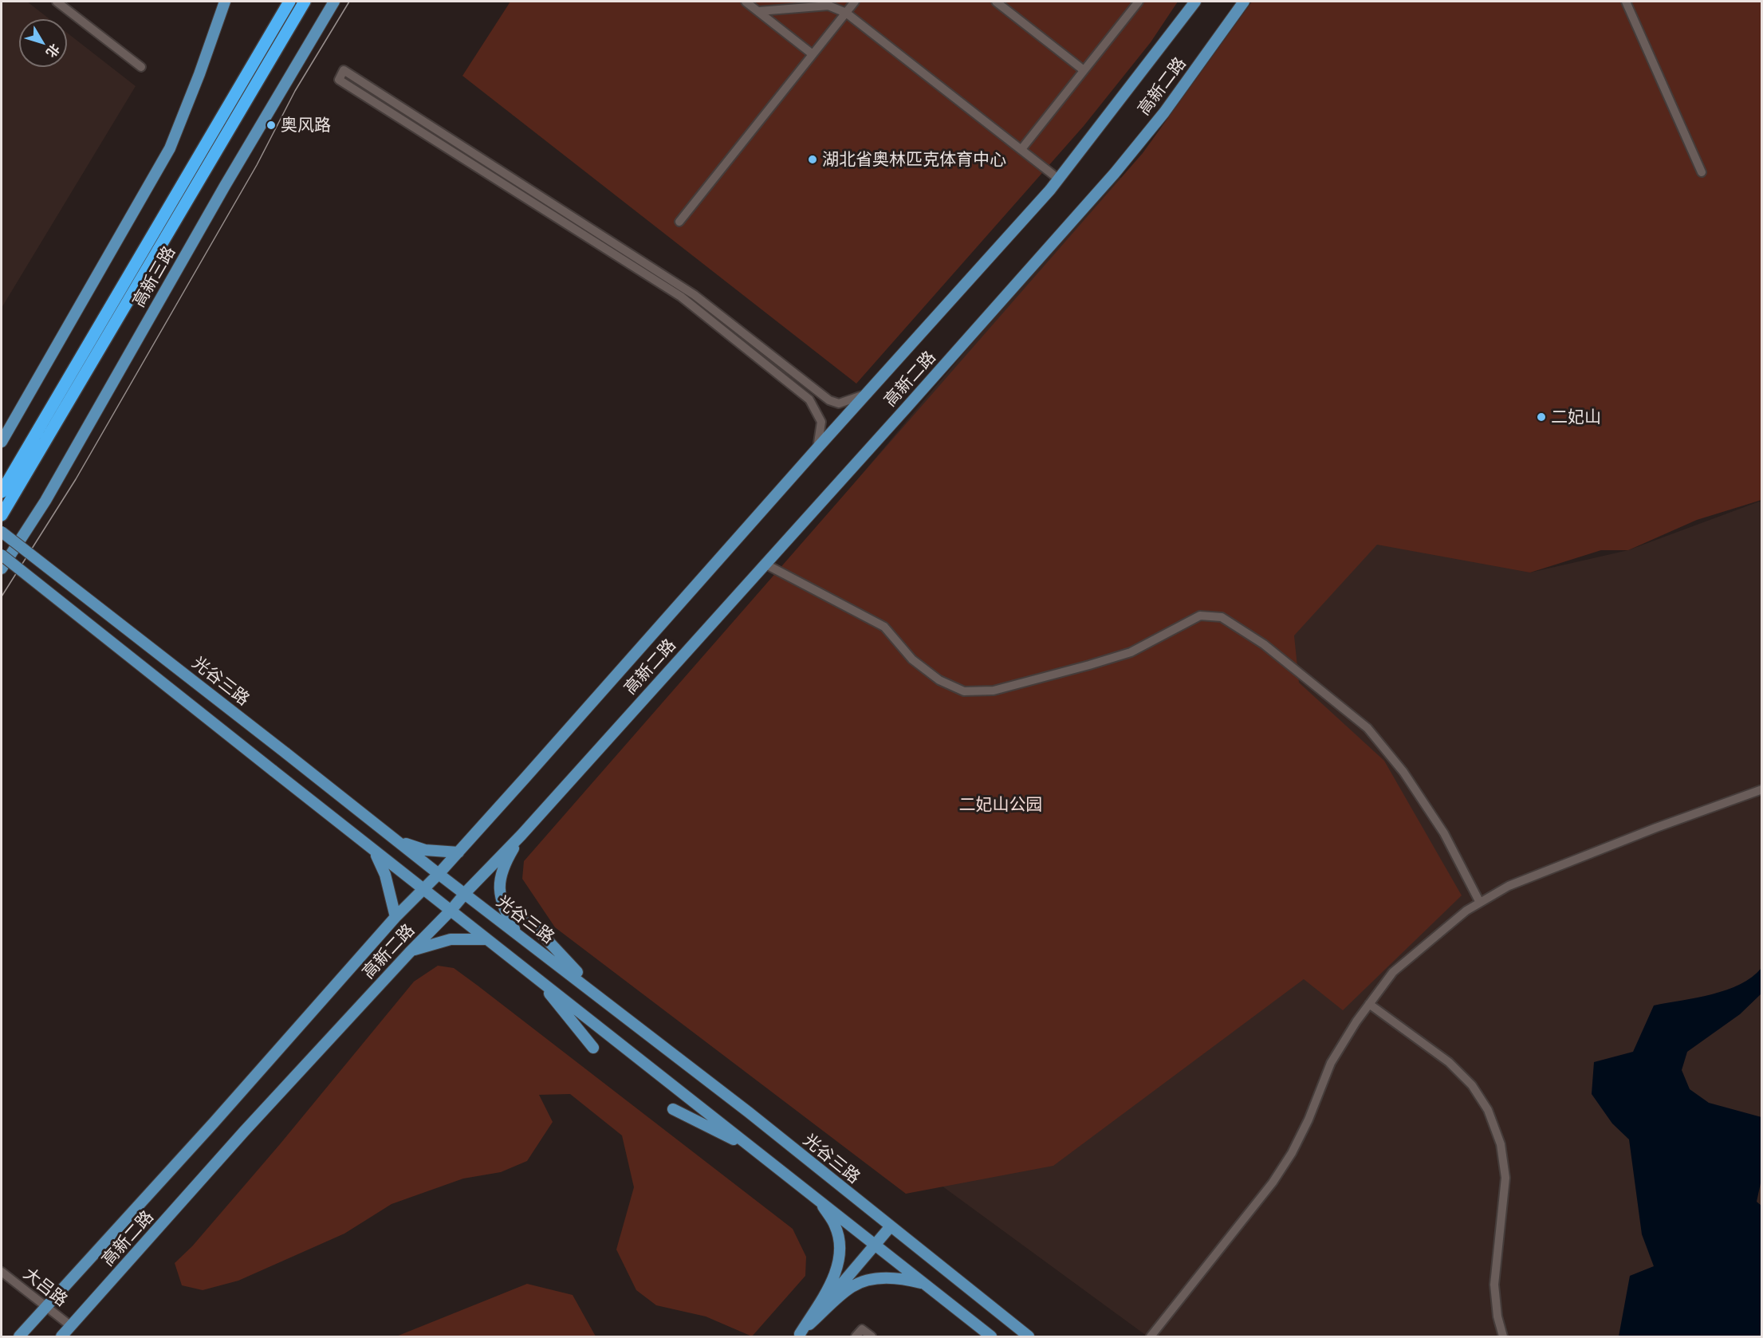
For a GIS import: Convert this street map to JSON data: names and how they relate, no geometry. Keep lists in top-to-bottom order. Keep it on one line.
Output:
{"streets":{"highway":["高新三路"],"main road":["高新二路","光谷三路"],"street":["大吕路"]},"crossings":[["高新二路","光谷三路"],["高新二路","大吕路"]],"parks":["二妃山公园"],"places":["奥风路","湖北省奥林匹克体育中心","二妃山"],"north":"bottom right"}
